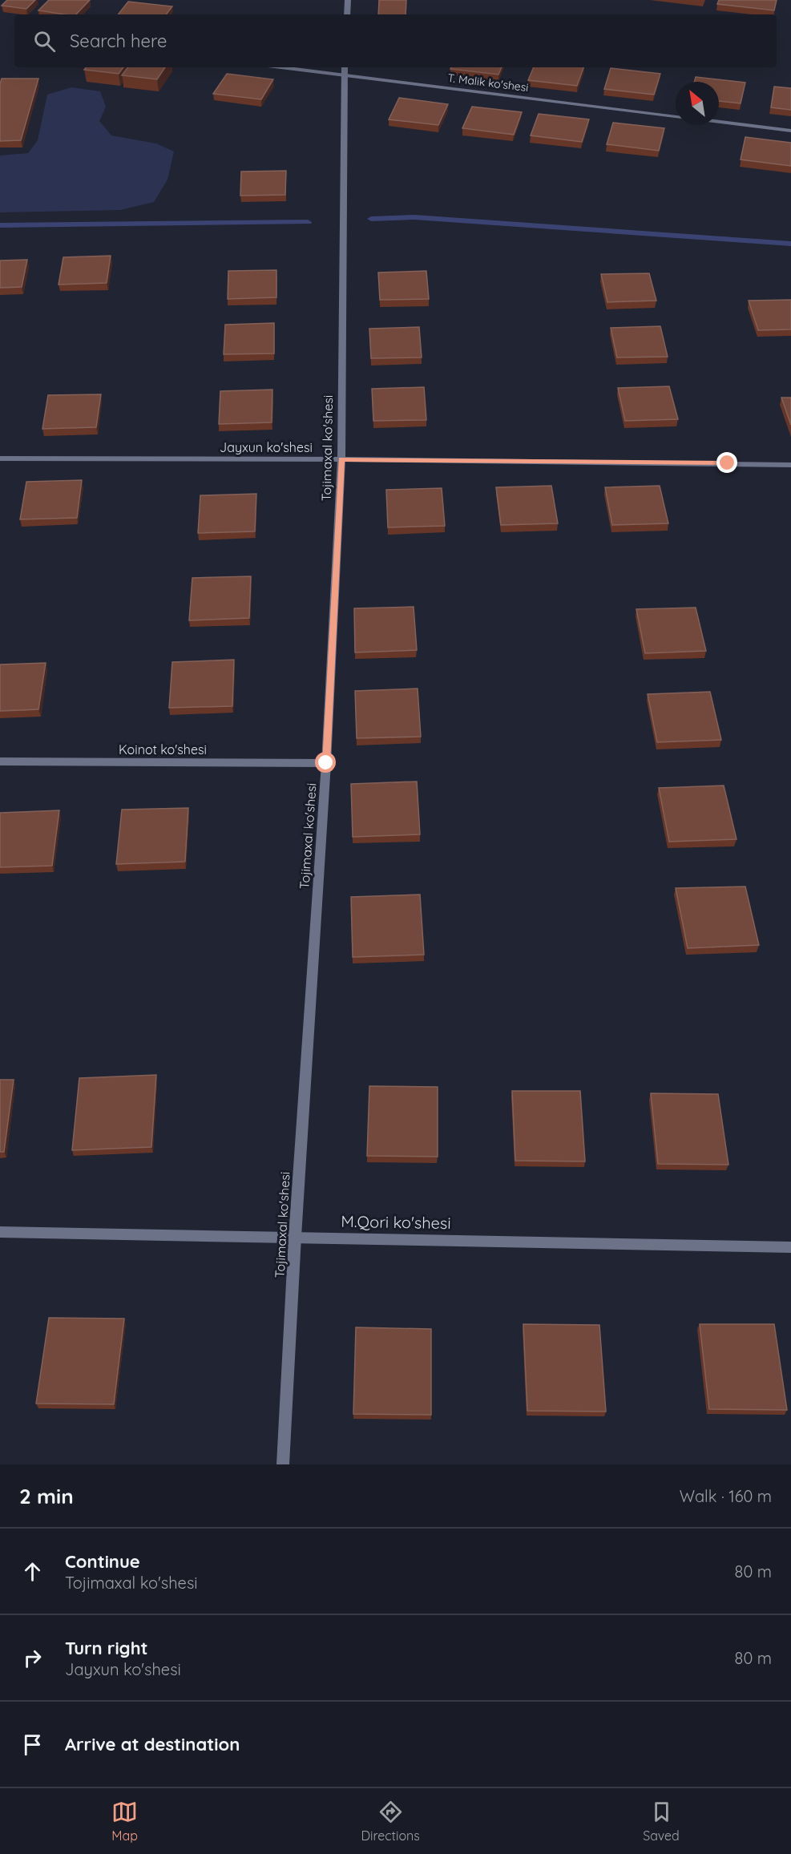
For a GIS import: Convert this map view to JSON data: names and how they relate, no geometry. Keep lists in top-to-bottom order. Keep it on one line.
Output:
{"streets":{"street":["T. Malik ko'shesi","Jayxun ko'shesi","Tojimaxal ko'shesi","Koinot ko'shesi","M.Qori ko'shesi"]},"crossings":[["T. Malik ko'shesi","Tojimaxal ko'shesi"],["Jayxun ko'shesi","Tojimaxal ko'shesi"],["Tojimaxal ko'shesi","Koinot ko'shesi"],["Tojimaxal ko'shesi","M.Qori ko'shesi"]],"north":"top left","page":{"search":"Search here","heading":["2 min","Walk · 160 m"],"list":[["Continue","Tojimaxal ko'shesi","80 m"],["Turn right","Jayxun ko'shesi","80 m"],"Arrive at destination"],"nav":["Map","Directions","Saved"]}}
